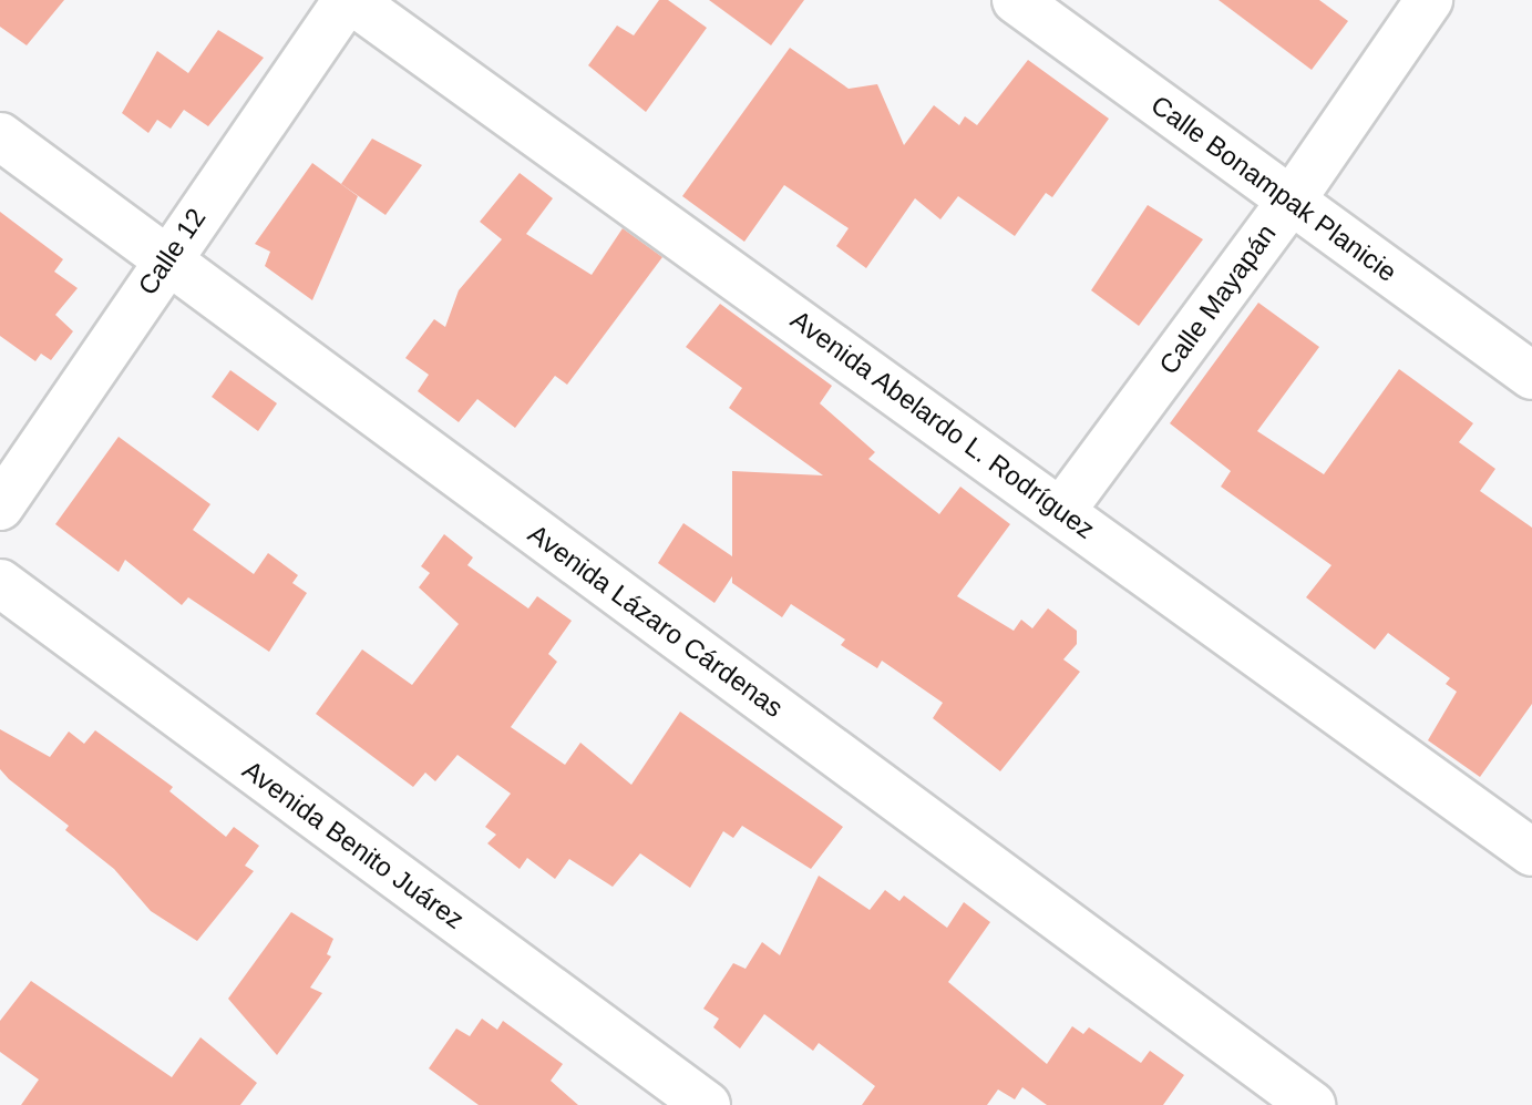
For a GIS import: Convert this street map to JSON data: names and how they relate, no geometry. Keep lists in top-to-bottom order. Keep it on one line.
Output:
{"streets":{"street":["Calle Bonampak Planicie","Calle 12","Calle Mayapán","Avenida Abelardo L. Rodríguez","Avenida Lázaro Cárdenas","Avenida Benito Juárez"]},"crossings":[["Calle Bonampak Planicie","Calle Mayapán"],["Calle 12","Avenida Abelardo L. Rodríguez"],["Calle 12","Avenida Lázaro Cárdenas"],["Calle Mayapán","Avenida Abelardo L. Rodríguez"]]}
